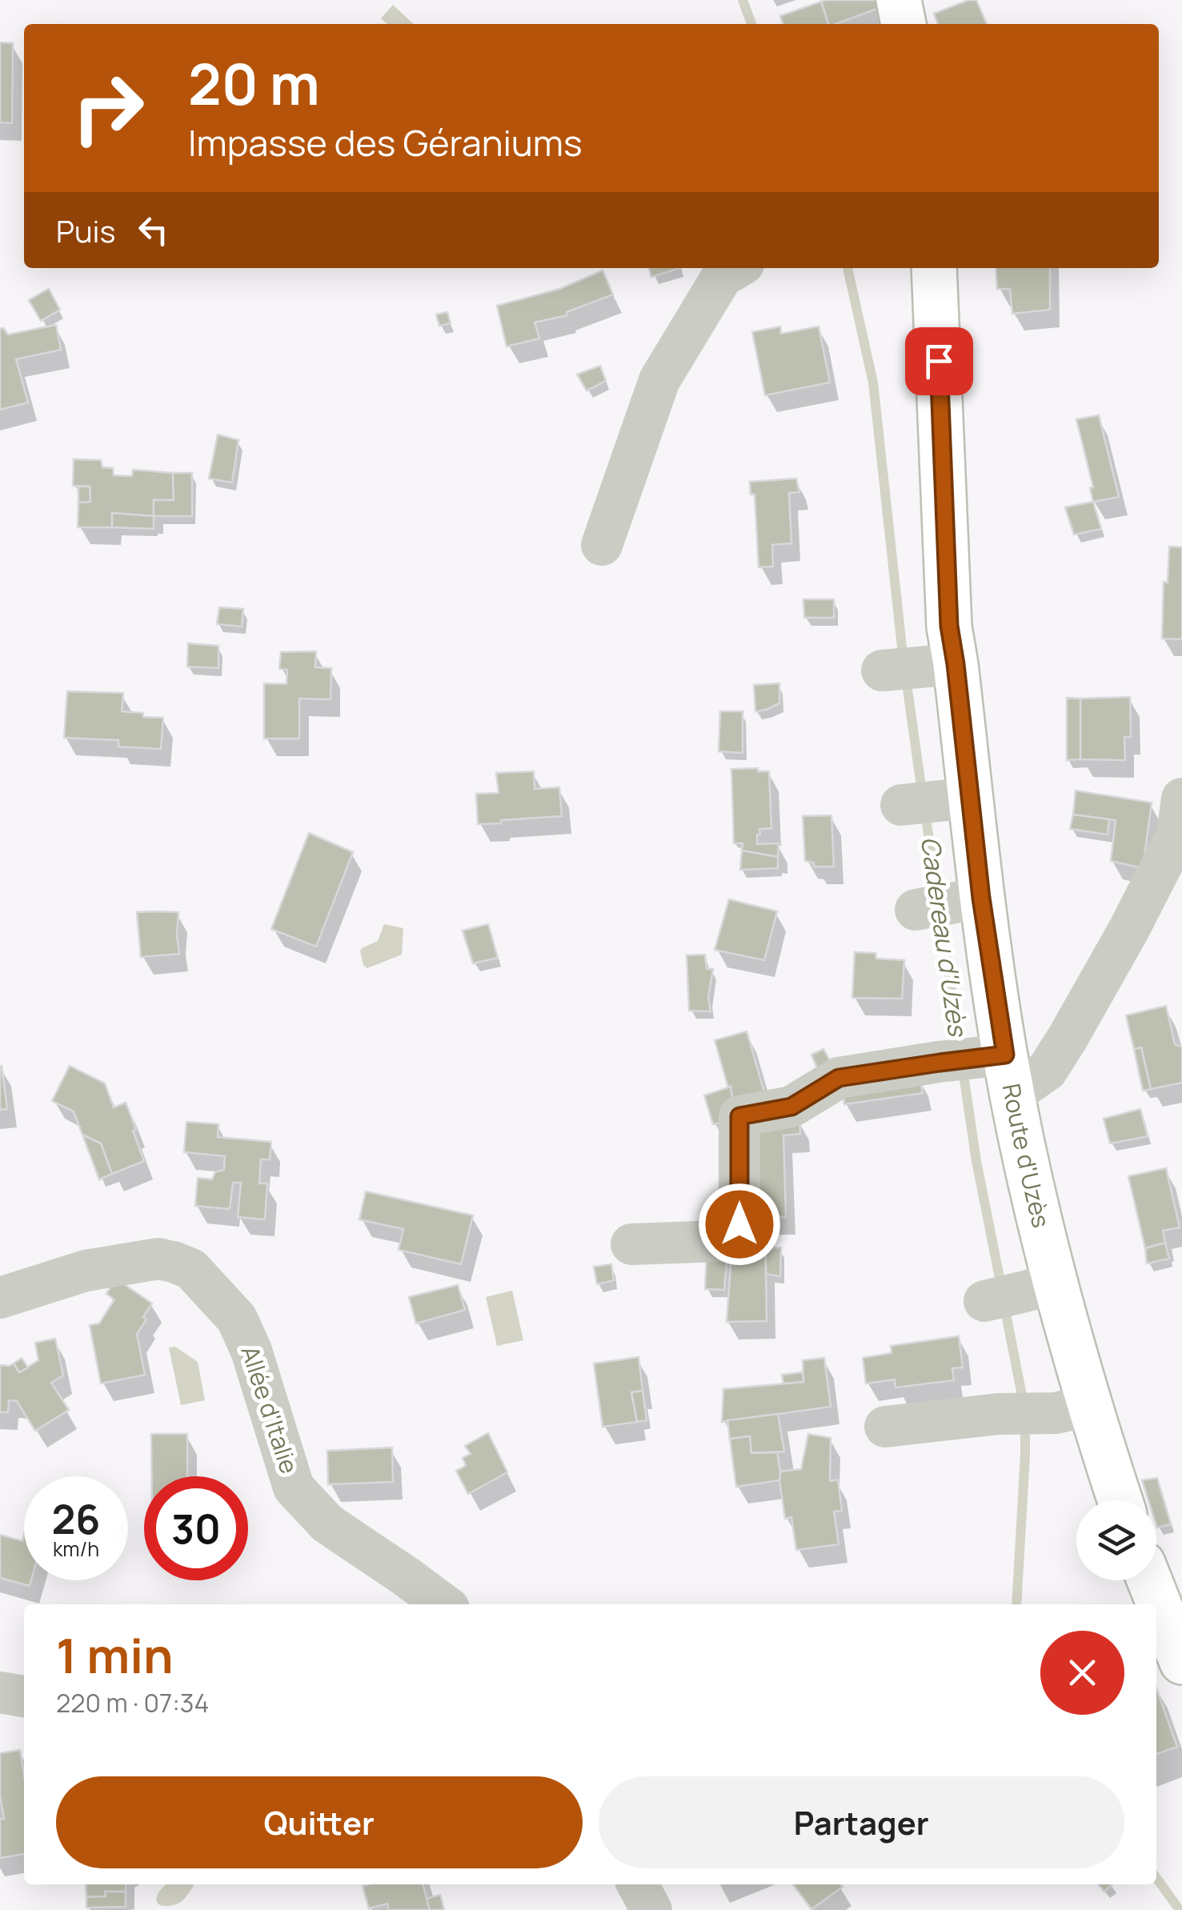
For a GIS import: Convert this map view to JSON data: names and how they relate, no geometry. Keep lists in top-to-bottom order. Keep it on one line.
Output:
{"streets":{"main road":["Route d'Uzès"],"street":["Allée d'Italie"]},"water":["Cadereau d'Uzès"],"page":{"turn":["20 m","Impasse des Géraniums"],"then":"Puis","speed":"26 km/h","limit":"30","heading":["1 min","220 m · 07:34"],"buttons":["Quitter","Partager"]}}
